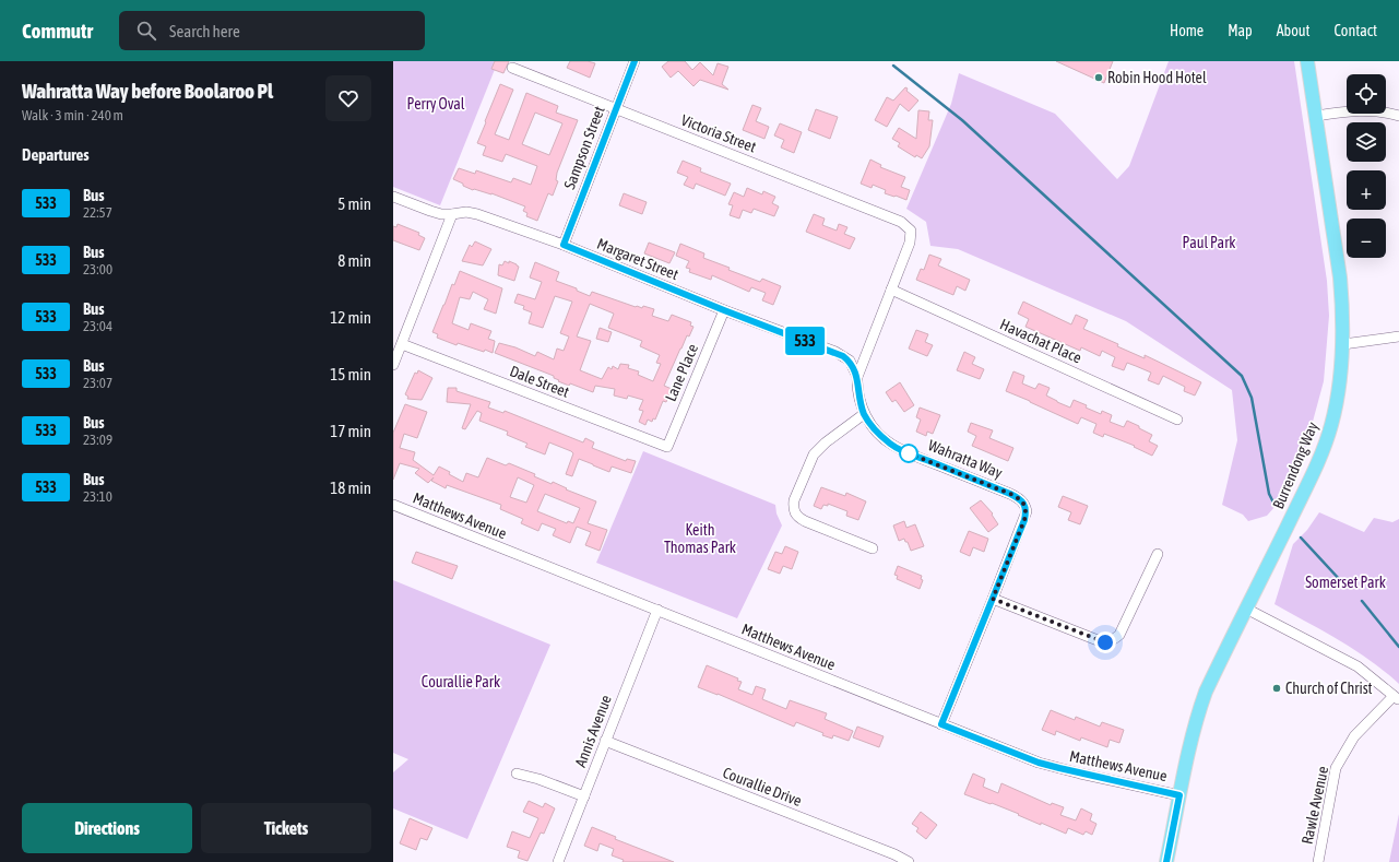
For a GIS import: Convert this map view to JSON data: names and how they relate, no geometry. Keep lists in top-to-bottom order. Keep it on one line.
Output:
{"streets":{"main road":["Burrendong Way"],"street":["Victoria Street","Sampson Street","Margaret Street","Havachat Place","Lane Place","Dale Street","Wahratta Way","Matthews Avenue","Annis Avenue","Courallie Drive","Rawle Avenue"]},"crossings":[["Victoria Street","Sampson Street"],["Victoria Street","Wahratta Way"],["Sampson Street","Margaret Street"],["Margaret Street","Lane Place"],["Margaret Street","Wahratta Way"],["Havachat Place","Wahratta Way"],["Lane Place","Dale Street"],["Wahratta Way","Matthews Avenue"],["Burrendong Way","Matthews Avenue"],["Burrendong Way","Rawle Avenue"],["Matthews Avenue","Annis Avenue"],["Annis Avenue","Courallie Drive"]],"parks":["Perry Oval","Paul Park","Keith Thomas Park","Somerset Park","Courallie Park"],"places":["Robin Hood Hotel","Church of Christ"],"lines":["bus line 533"],"page":{"header":"Commutr","search":"Search here","nav":["Home","Map","About","Contact"],"heading":[["Wahratta Way before Boolaroo Pl","Walk · 3 min · 240 m"],"Departures"],"on_map":"533","map_buttons":["+","−"],"list":[{"mark":"533","name":"Bus","note":"22:57","value":"5 min"},{"mark":"533","name":"Bus","note":"23:00","value":"8 min"},{"mark":"533","name":"Bus","note":"23:04","value":"12 min"},{"mark":"533","name":"Bus","note":"23:07","value":"15 min"},{"mark":"533","name":"Bus","note":"23:09","value":"17 min"},{"mark":"533","name":"Bus","note":"23:10","value":"18 min"}],"buttons":["Directions","Tickets"]}}
